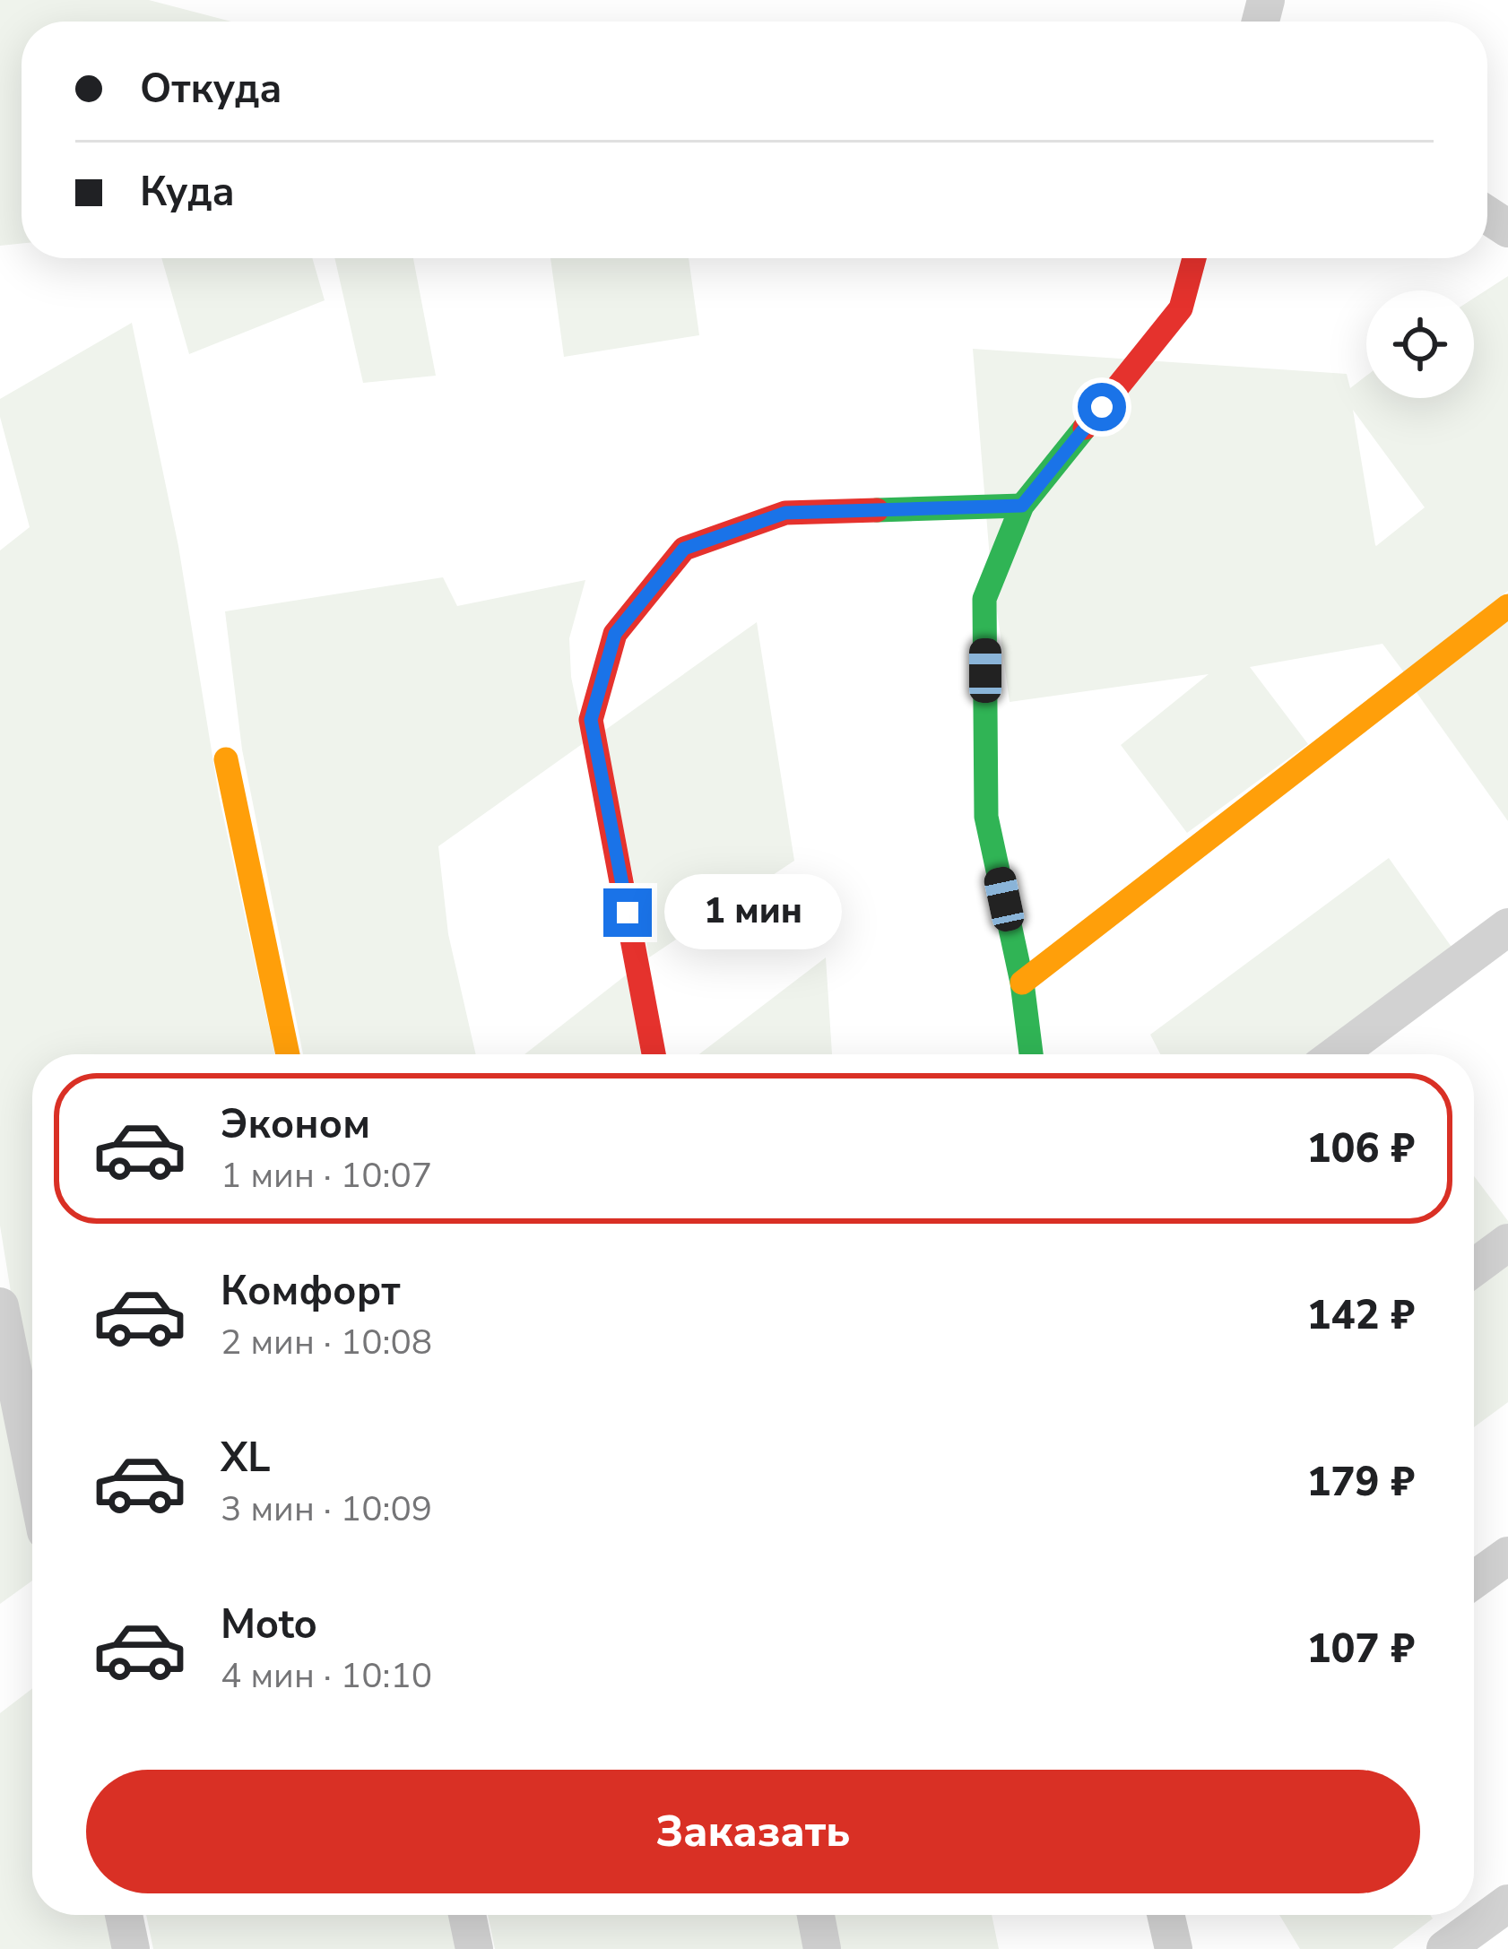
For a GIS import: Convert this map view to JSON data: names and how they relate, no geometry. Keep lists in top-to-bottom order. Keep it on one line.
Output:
{"page":{"banner":["Откуда","Куда"],"bubble":"1 мин","list":[{"name":"Эконом","note":"1 мин · 10:07","value":"106 ₽"},{"name":"Комфорт","note":"2 мин · 10:08","value":"142 ₽"},{"name":"XL","note":"3 мин · 10:09","value":"179 ₽"},{"name":"Moto","note":"4 мин · 10:10","value":"107 ₽"}],"buttons":"Заказать"}}
